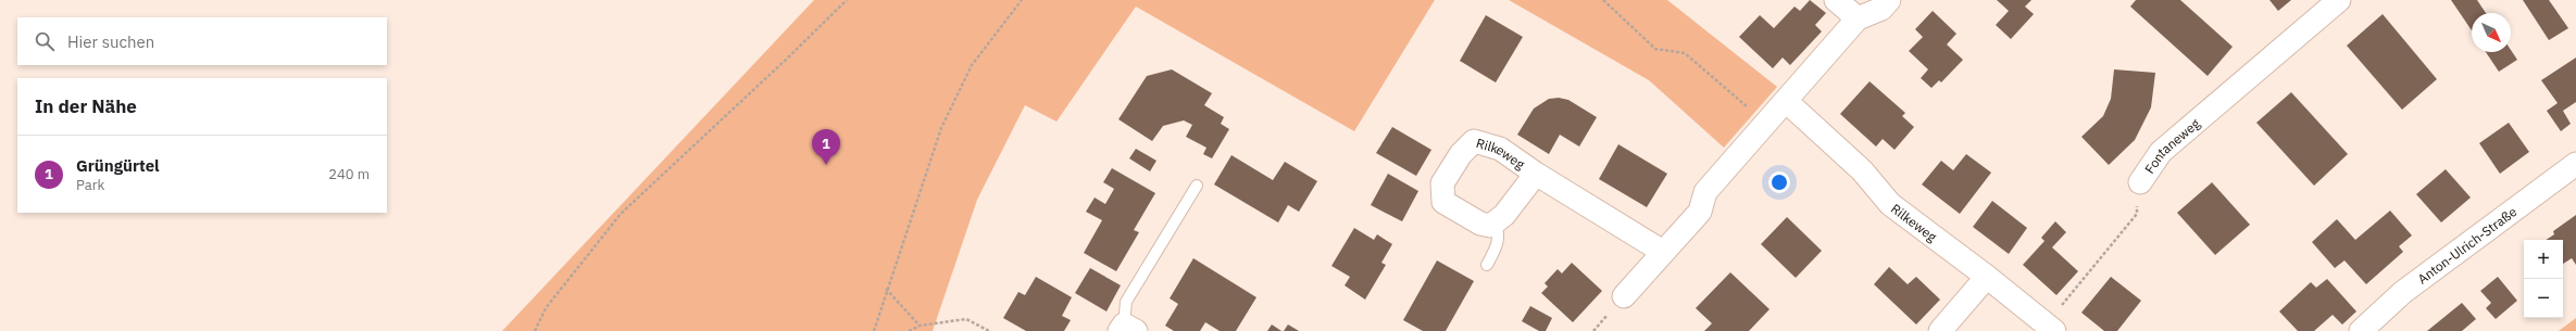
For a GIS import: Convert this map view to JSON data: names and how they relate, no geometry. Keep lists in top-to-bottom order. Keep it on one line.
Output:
{"streets":{"street":["Fontaneweg","Rilkeweg","Anton-Ulrich-Straße"]},"crossings":[["Fontaneweg","Rilkeweg"]],"north":"bottom right","page":{"search":"Hier suchen","heading":"In der Nähe","pins":"1","list":[{"mark":"1","name":"Grüngürtel","note":"Park","value":"240 m"}],"map_buttons":["+","−"]}}
